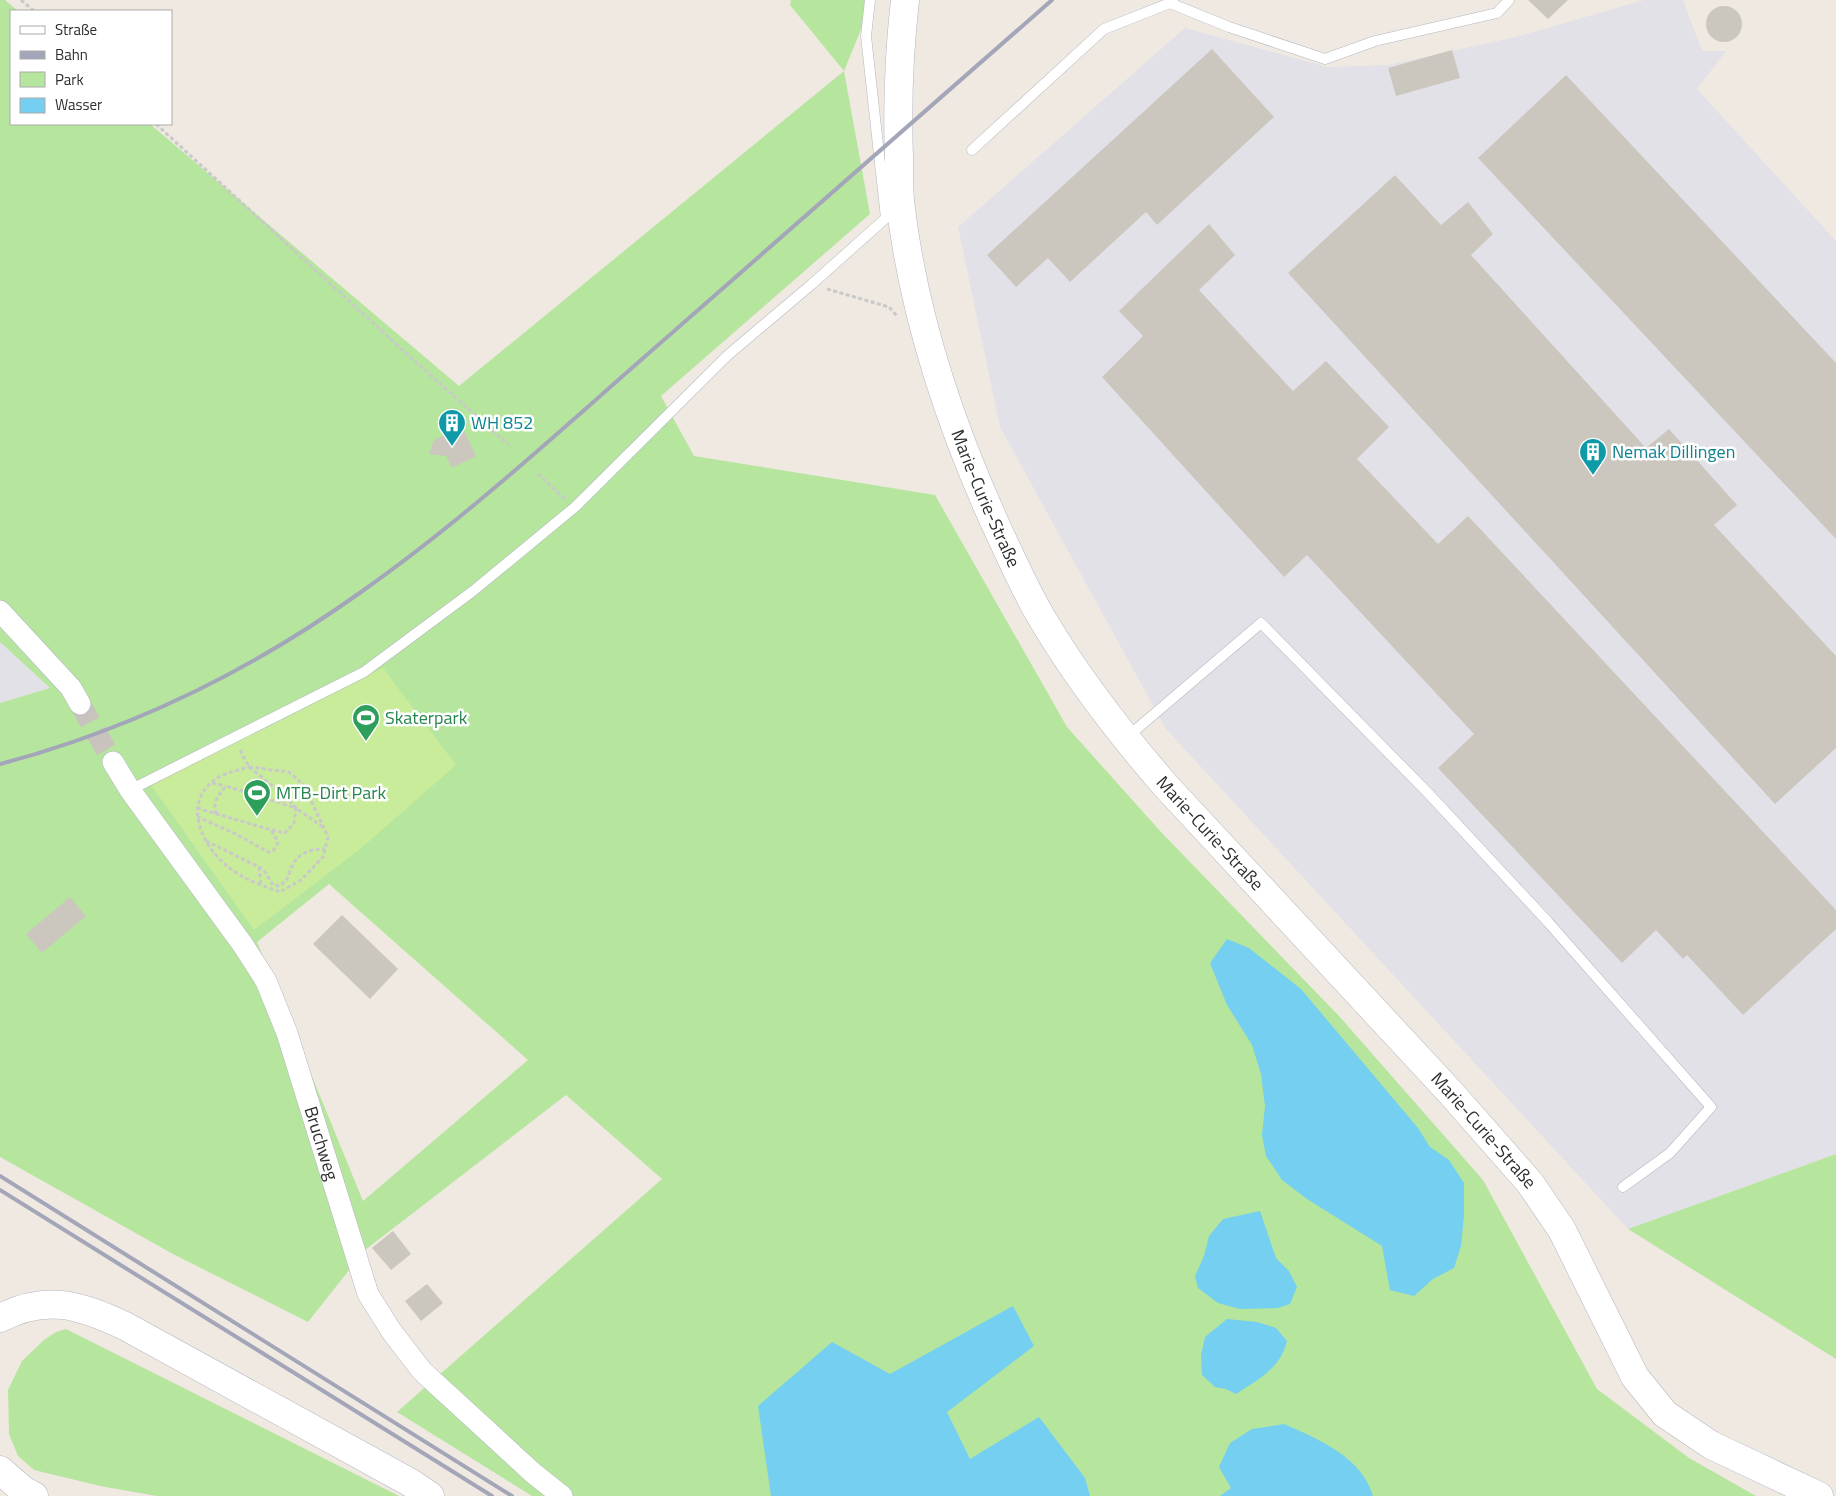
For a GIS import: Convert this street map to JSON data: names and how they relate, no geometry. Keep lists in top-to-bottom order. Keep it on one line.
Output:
{"streets":{"main road":["Marie-Curie-Straße"],"street":["Bruchweg"]},"places":{"building":["WH 852","Nemak Dillingen"],"sports":["Skaterpark","MTB-Dirt Park"]},"legend":["Straße","Bahn","Park","Wasser"]}
